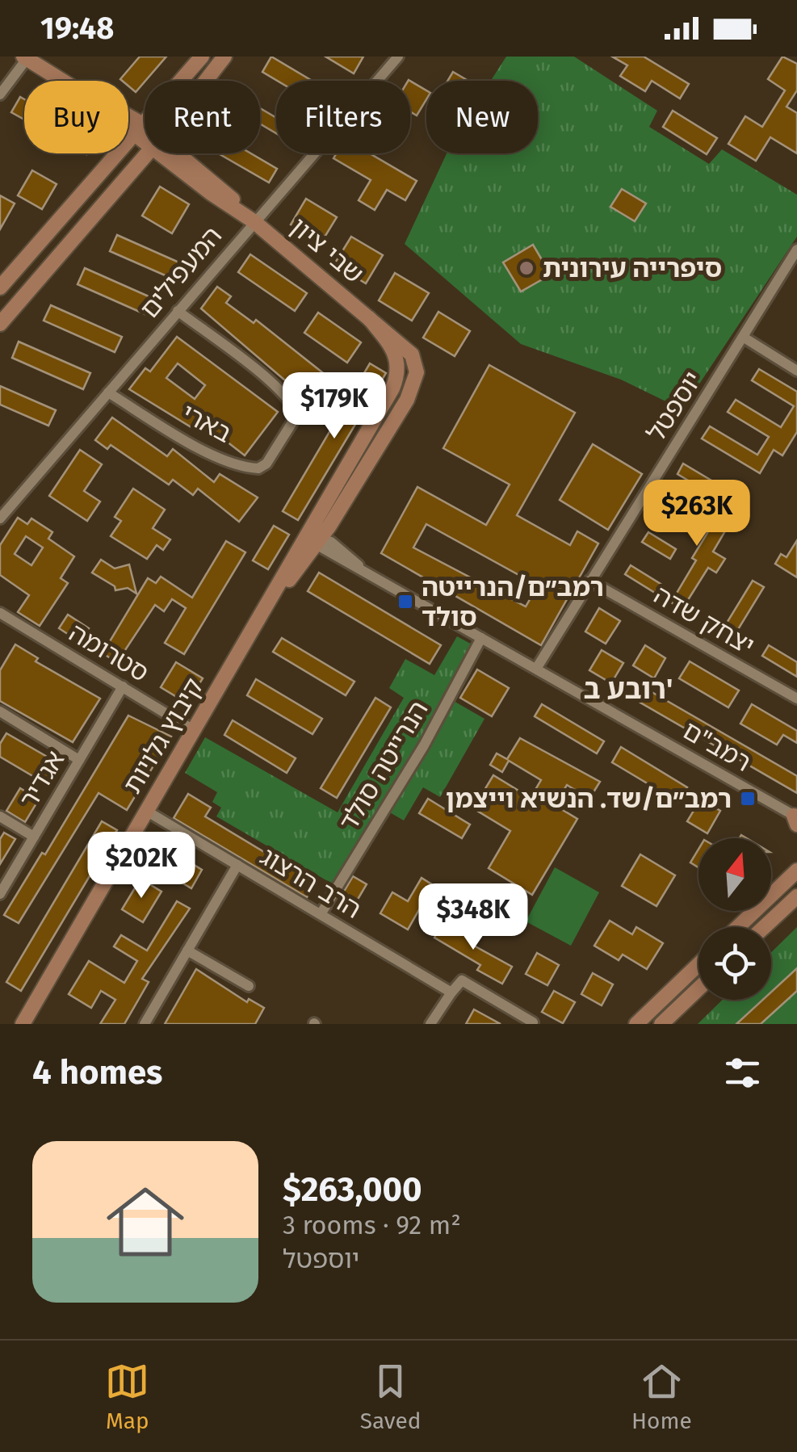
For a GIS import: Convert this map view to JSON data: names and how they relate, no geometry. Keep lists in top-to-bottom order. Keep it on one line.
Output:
{"streets":{"street":["שבי ציון","המעפילים","יוספטל","בארי","יצחק שדה","סטרומה","קיבוץ גלויות","רמב\"ם","הנרייטה סולד","אגדיר","הרב הרצוג"]},"crossings":[["שבי ציון","המעפילים"],["שבי ציון","קיבוץ גלויות"],["המעפילים","בארי"],["יוספטל","יצחק שדה"],["יוספטל","רמב\"ם"],["סטרומה","קיבוץ גלויות"],["סטרומה","אגדיר"],["קיבוץ גלויות","רמב\"ם"],["קיבוץ גלויות","הרב הרצוג"],["רמב\"ם","הנרייטה סולד"],["הנרייטה סולד","הרב הרצוג"]],"districts":["רובע ב'"],"places":{"other":["סיפרייה עירונית"],"transit":["רמב״ם/הנרייטה סולד","רמב״ם/שד. הנשיא וייצמן"]},"north":"top","page":{"status":"19:48","chip":["Buy","Rent","Filters","New"],"price":["$179K","$263K","$202K","$348K"],"heading":"4 homes","list":[{"name":"$263,000","note":"3 rooms · 92 m² · יוספטל"}],"tabs":["Map","Saved","Home"]}}
